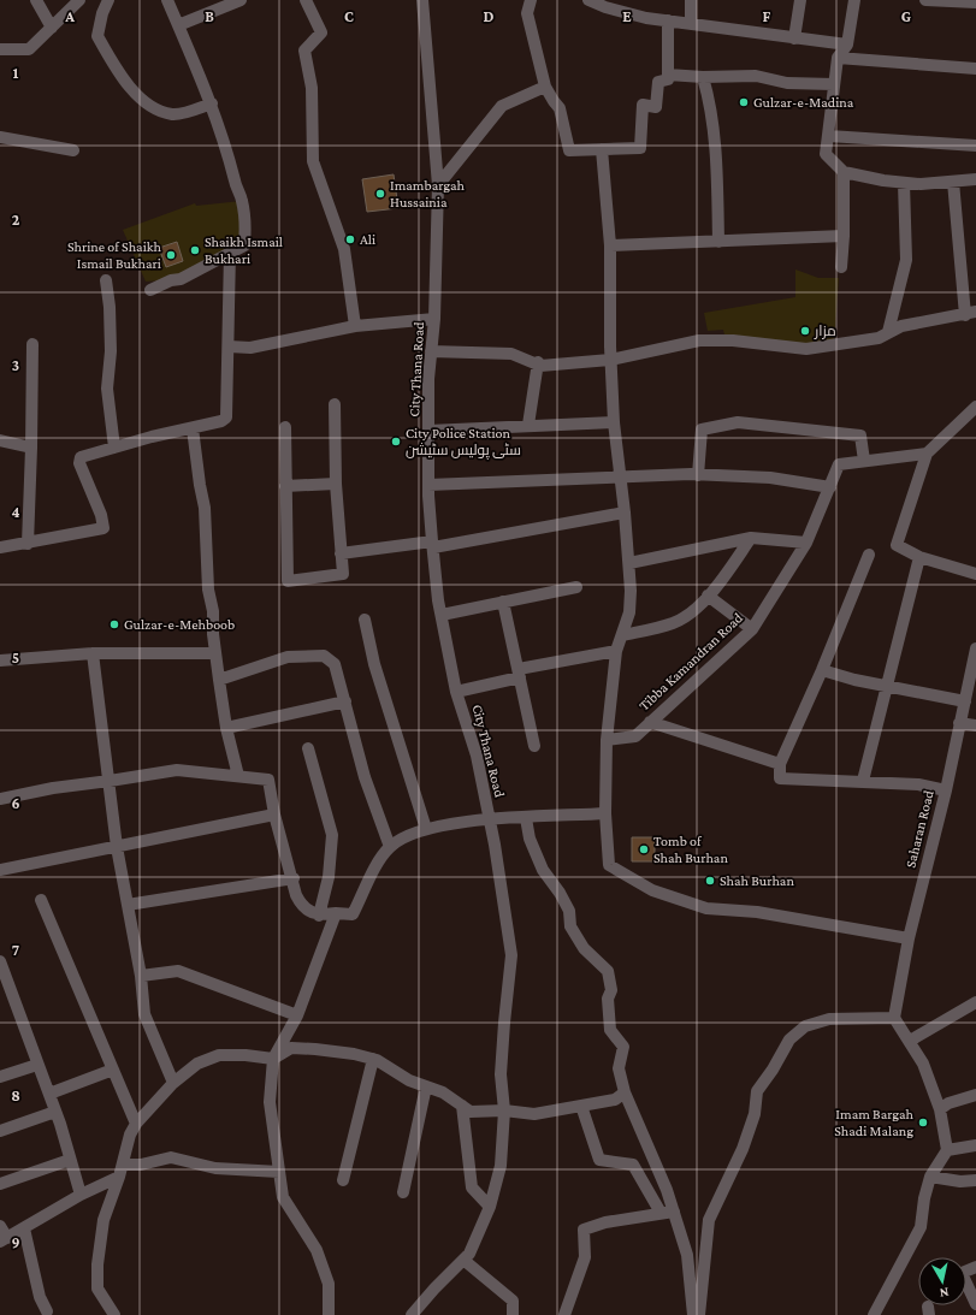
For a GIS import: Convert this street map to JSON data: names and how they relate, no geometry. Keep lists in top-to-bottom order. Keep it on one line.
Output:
{"streets":{"street":["City Thana Road","Tibba Kamandran Road","Saharan Road"]},"places":["Gulzar-e-Madina","Imambargah Hussainia","Ali","Shaikh Ismail Bukhari","Shrine of Shaikh Ismail Bukhari","مزار","City Police Station سٹی پولیس سٹیشن","Gulzar-e-Mehboob","Tomb of Shah Burhan","Shah Burhan","Imam Bargah Shadi Malang"],"north":"bottom","grid":{"columns":["A","B","C","D","E","F","G"],"rows":["1","2","3","4","5","6","7","8","9"]}}
